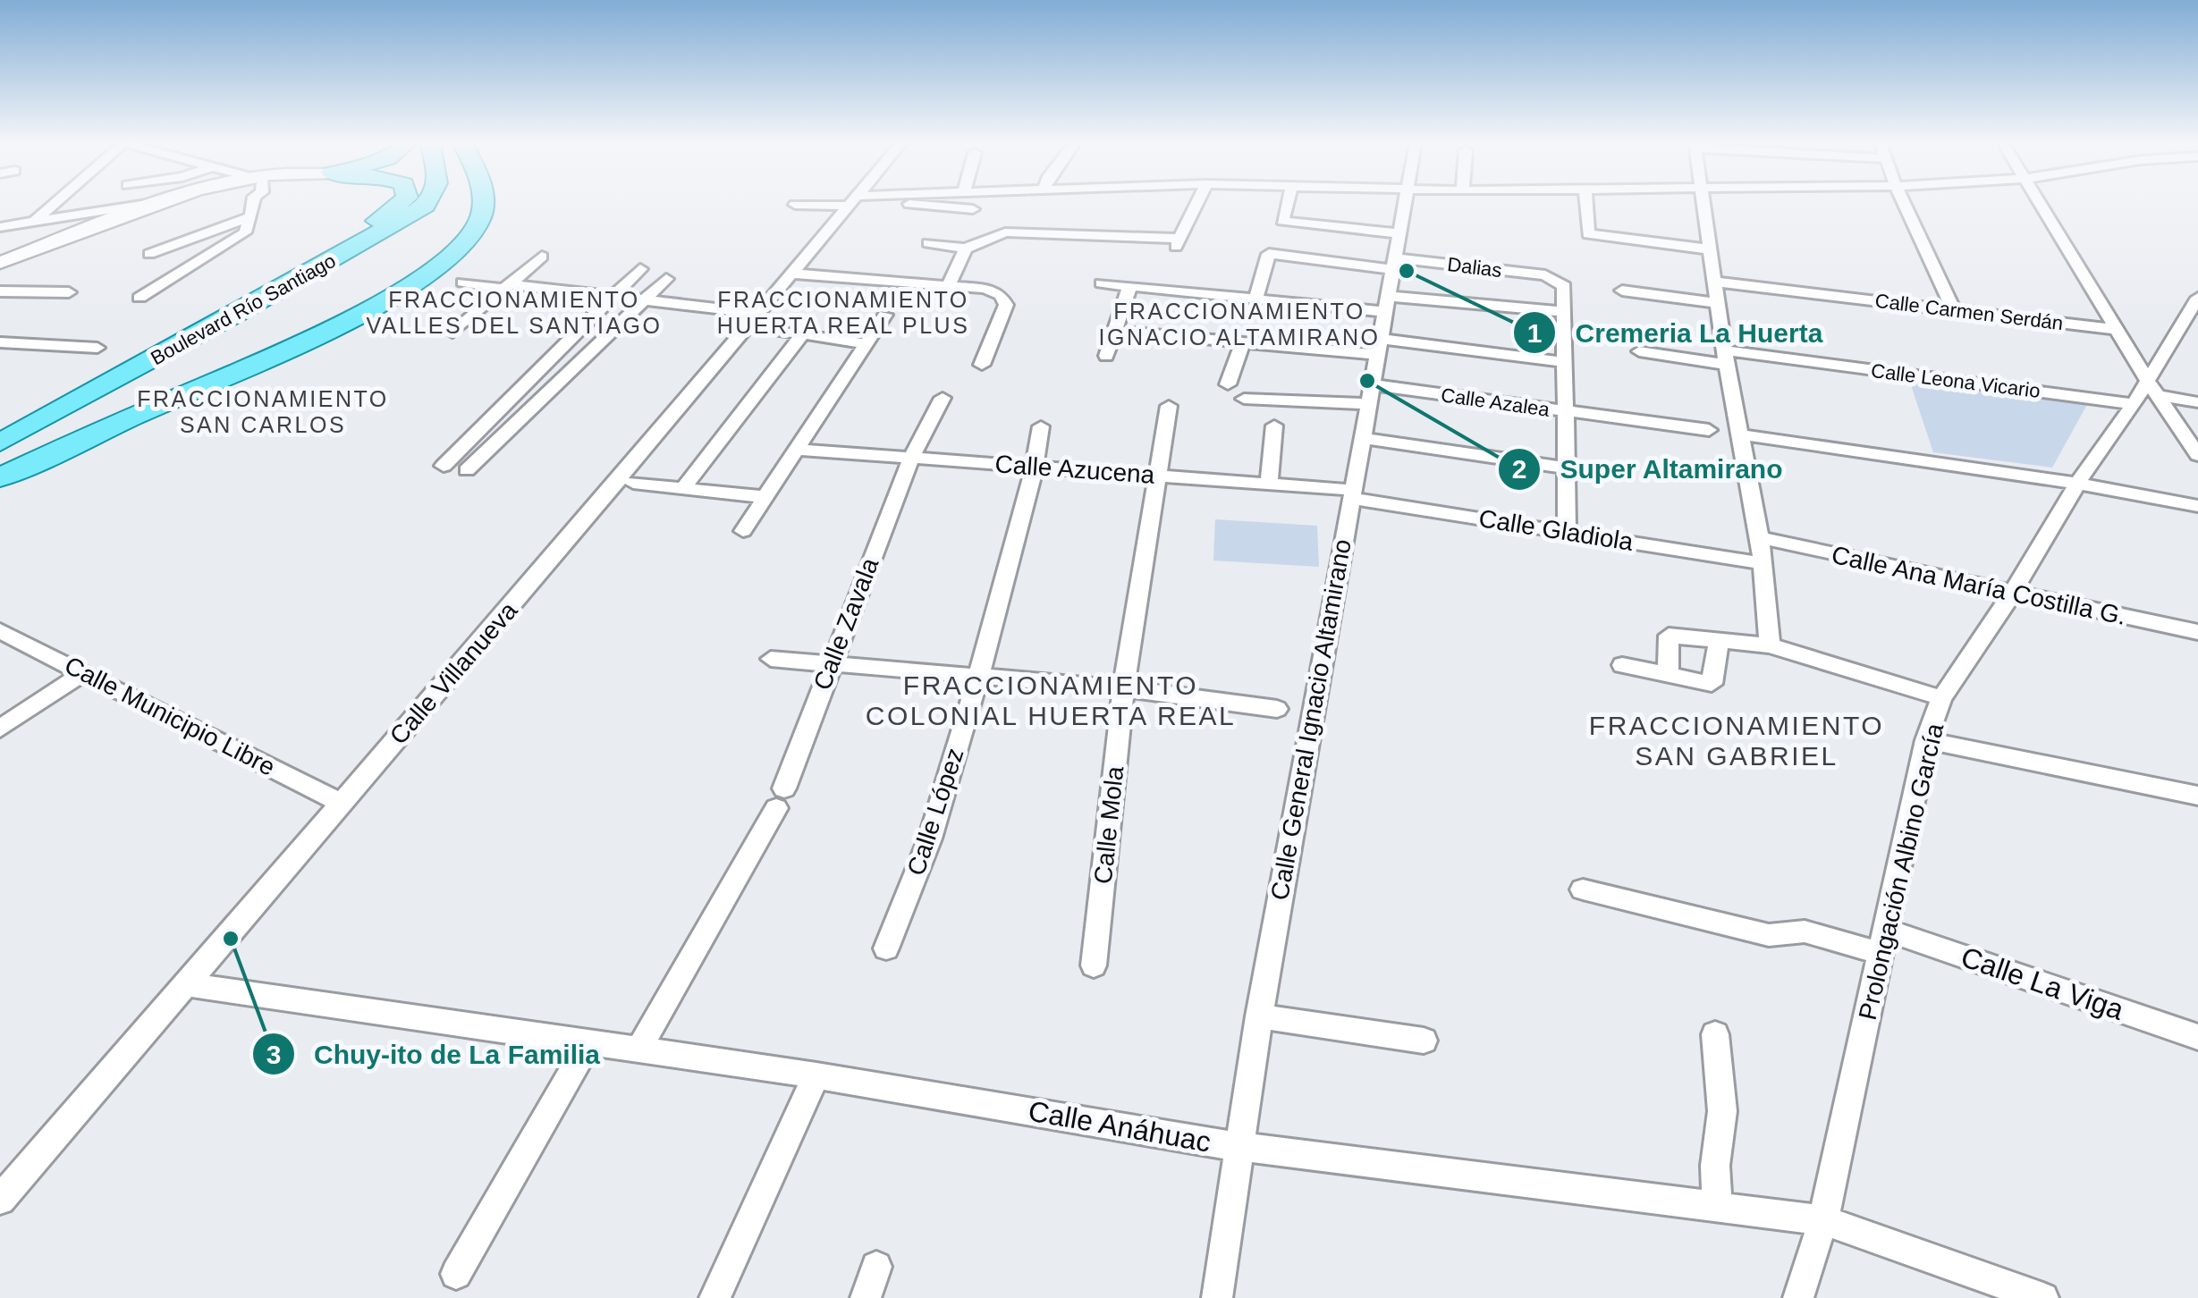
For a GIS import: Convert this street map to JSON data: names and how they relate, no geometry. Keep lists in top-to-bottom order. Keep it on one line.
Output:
{"streets":{"main road":["Boulevard Río Santiago"],"street":["Dalias","Calle Carmen Serdán","Calle Leona Vicario","Calle Azalea","Calle Azucena","Calle Gladiola","Calle Ana María Costilla G.","Calle Zavala","Calle Villanueva","Calle Municipio Libre","Calle General Ignacio Altamirano","Calle López","Calle Mola","Prolongación Albino García","Calle La Viga","Calle Anáhuac"]},"crossings":[["Dalias","Calle General Ignacio Altamirano"],["Calle Leona Vicario","Prolongación Albino García"],["Calle Azalea","Calle General Ignacio Altamirano"],["Calle Azucena","Calle Gladiola"],["Calle Azucena","Calle Zavala"],["Calle Azucena","Calle General Ignacio Altamirano"],["Calle Azucena","Calle López"],["Calle Azucena","Calle Mola"],["Calle Gladiola","Calle General Ignacio Altamirano"],["Calle Ana María Costilla G.","Prolongación Albino García"],["Calle Zavala","Calle Anáhuac"],["Calle Villanueva","Calle Municipio Libre"],["Calle Villanueva","Calle Anáhuac"],["Calle General Ignacio Altamirano","Calle Anáhuac"],["Prolongación Albino García","Calle La Viga"],["Prolongación Albino García","Calle Anáhuac"]],"districts":["FRACCIONAMIENTO VALLES DEL SANTIAGO","FRACCIONAMIENTO HUERTA REAL PLUS","FRACCIONAMIENTO IGNACIO ALTAMIRANO","FRACCIONAMIENTO SAN CARLOS","FRACCIONAMIENTO COLONIAL HUERTA REAL","FRACCIONAMIENTO SAN GABRIEL"],"places":["Cremeria La Huerta","Super Altamirano","Chuy-ito de La Familia"]}
